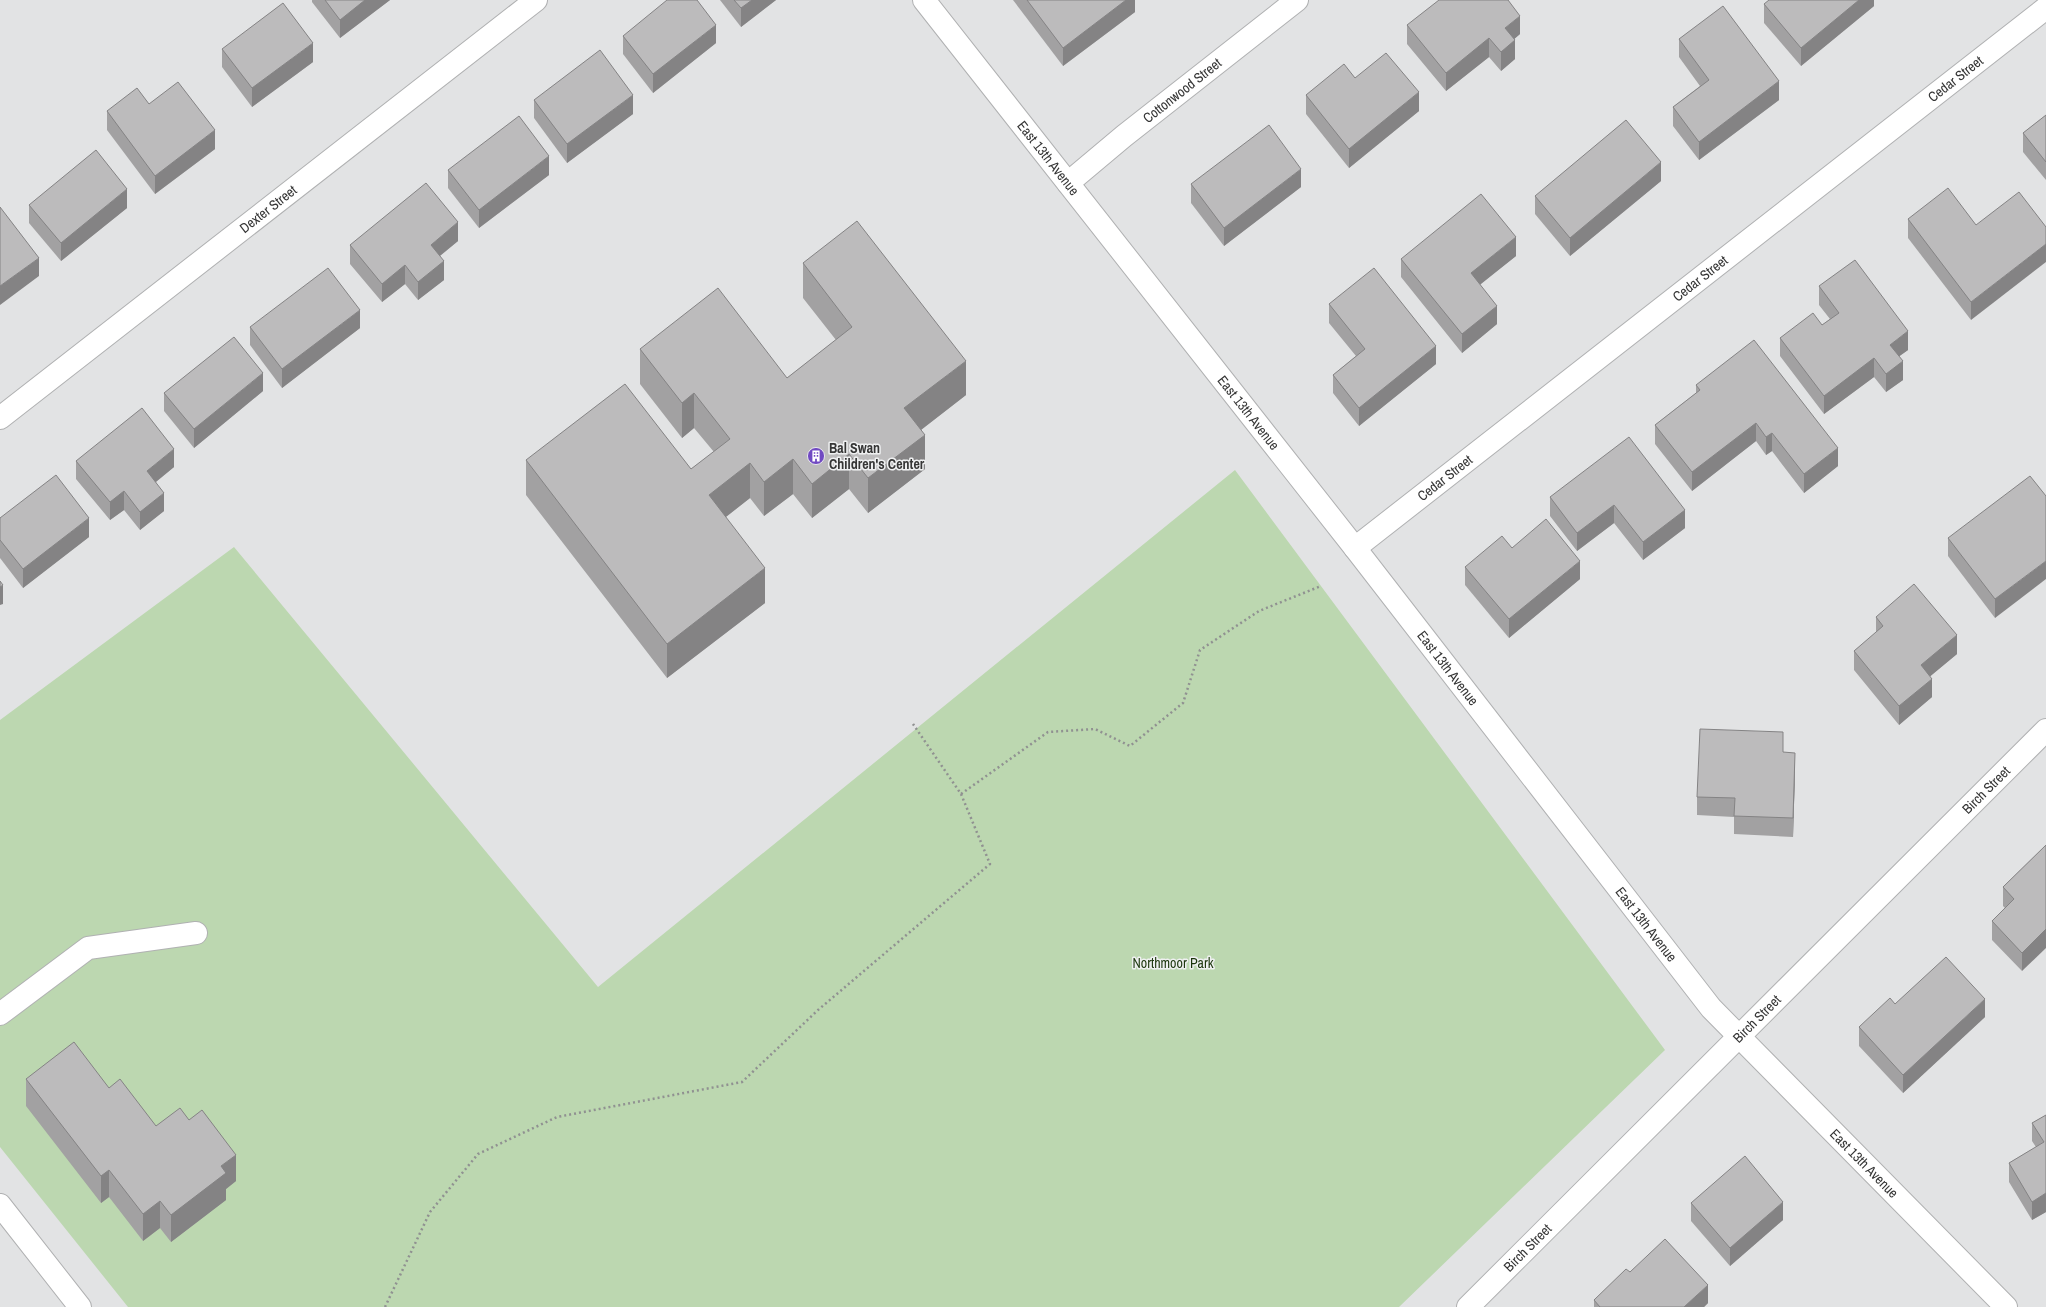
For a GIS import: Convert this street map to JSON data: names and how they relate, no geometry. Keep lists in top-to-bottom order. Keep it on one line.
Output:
{"streets":{"street":["Cedar Street","Cottonwood Street","East 13th Avenue","Dexter Street","Birch Street"]},"crossings":[["Cedar Street","East 13th Avenue"],["Cottonwood Street","East 13th Avenue"],["East 13th Avenue","Birch Street"]],"parks":["Northmoor Park"],"places":{"building":["Bal Swan Children's Center"]}}
